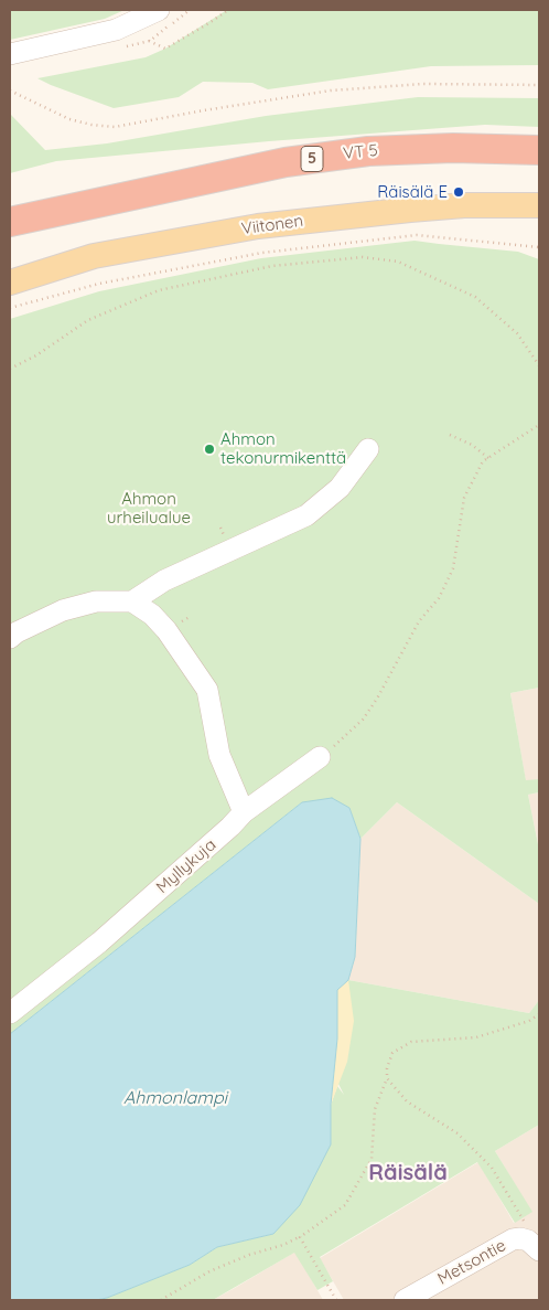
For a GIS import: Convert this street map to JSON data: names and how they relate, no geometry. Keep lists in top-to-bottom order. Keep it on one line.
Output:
{"streets":{"highway":["VT 5","5"],"main road":["Viitonen"],"street":["Myllykuja","Metsontie"]},"districts":["Räisälä"],"water":["Ahmonlampi"],"parks":["Ahmon urheilualue"],"places":["Räisälä E","Ahmon tekonurmikenttä"]}
